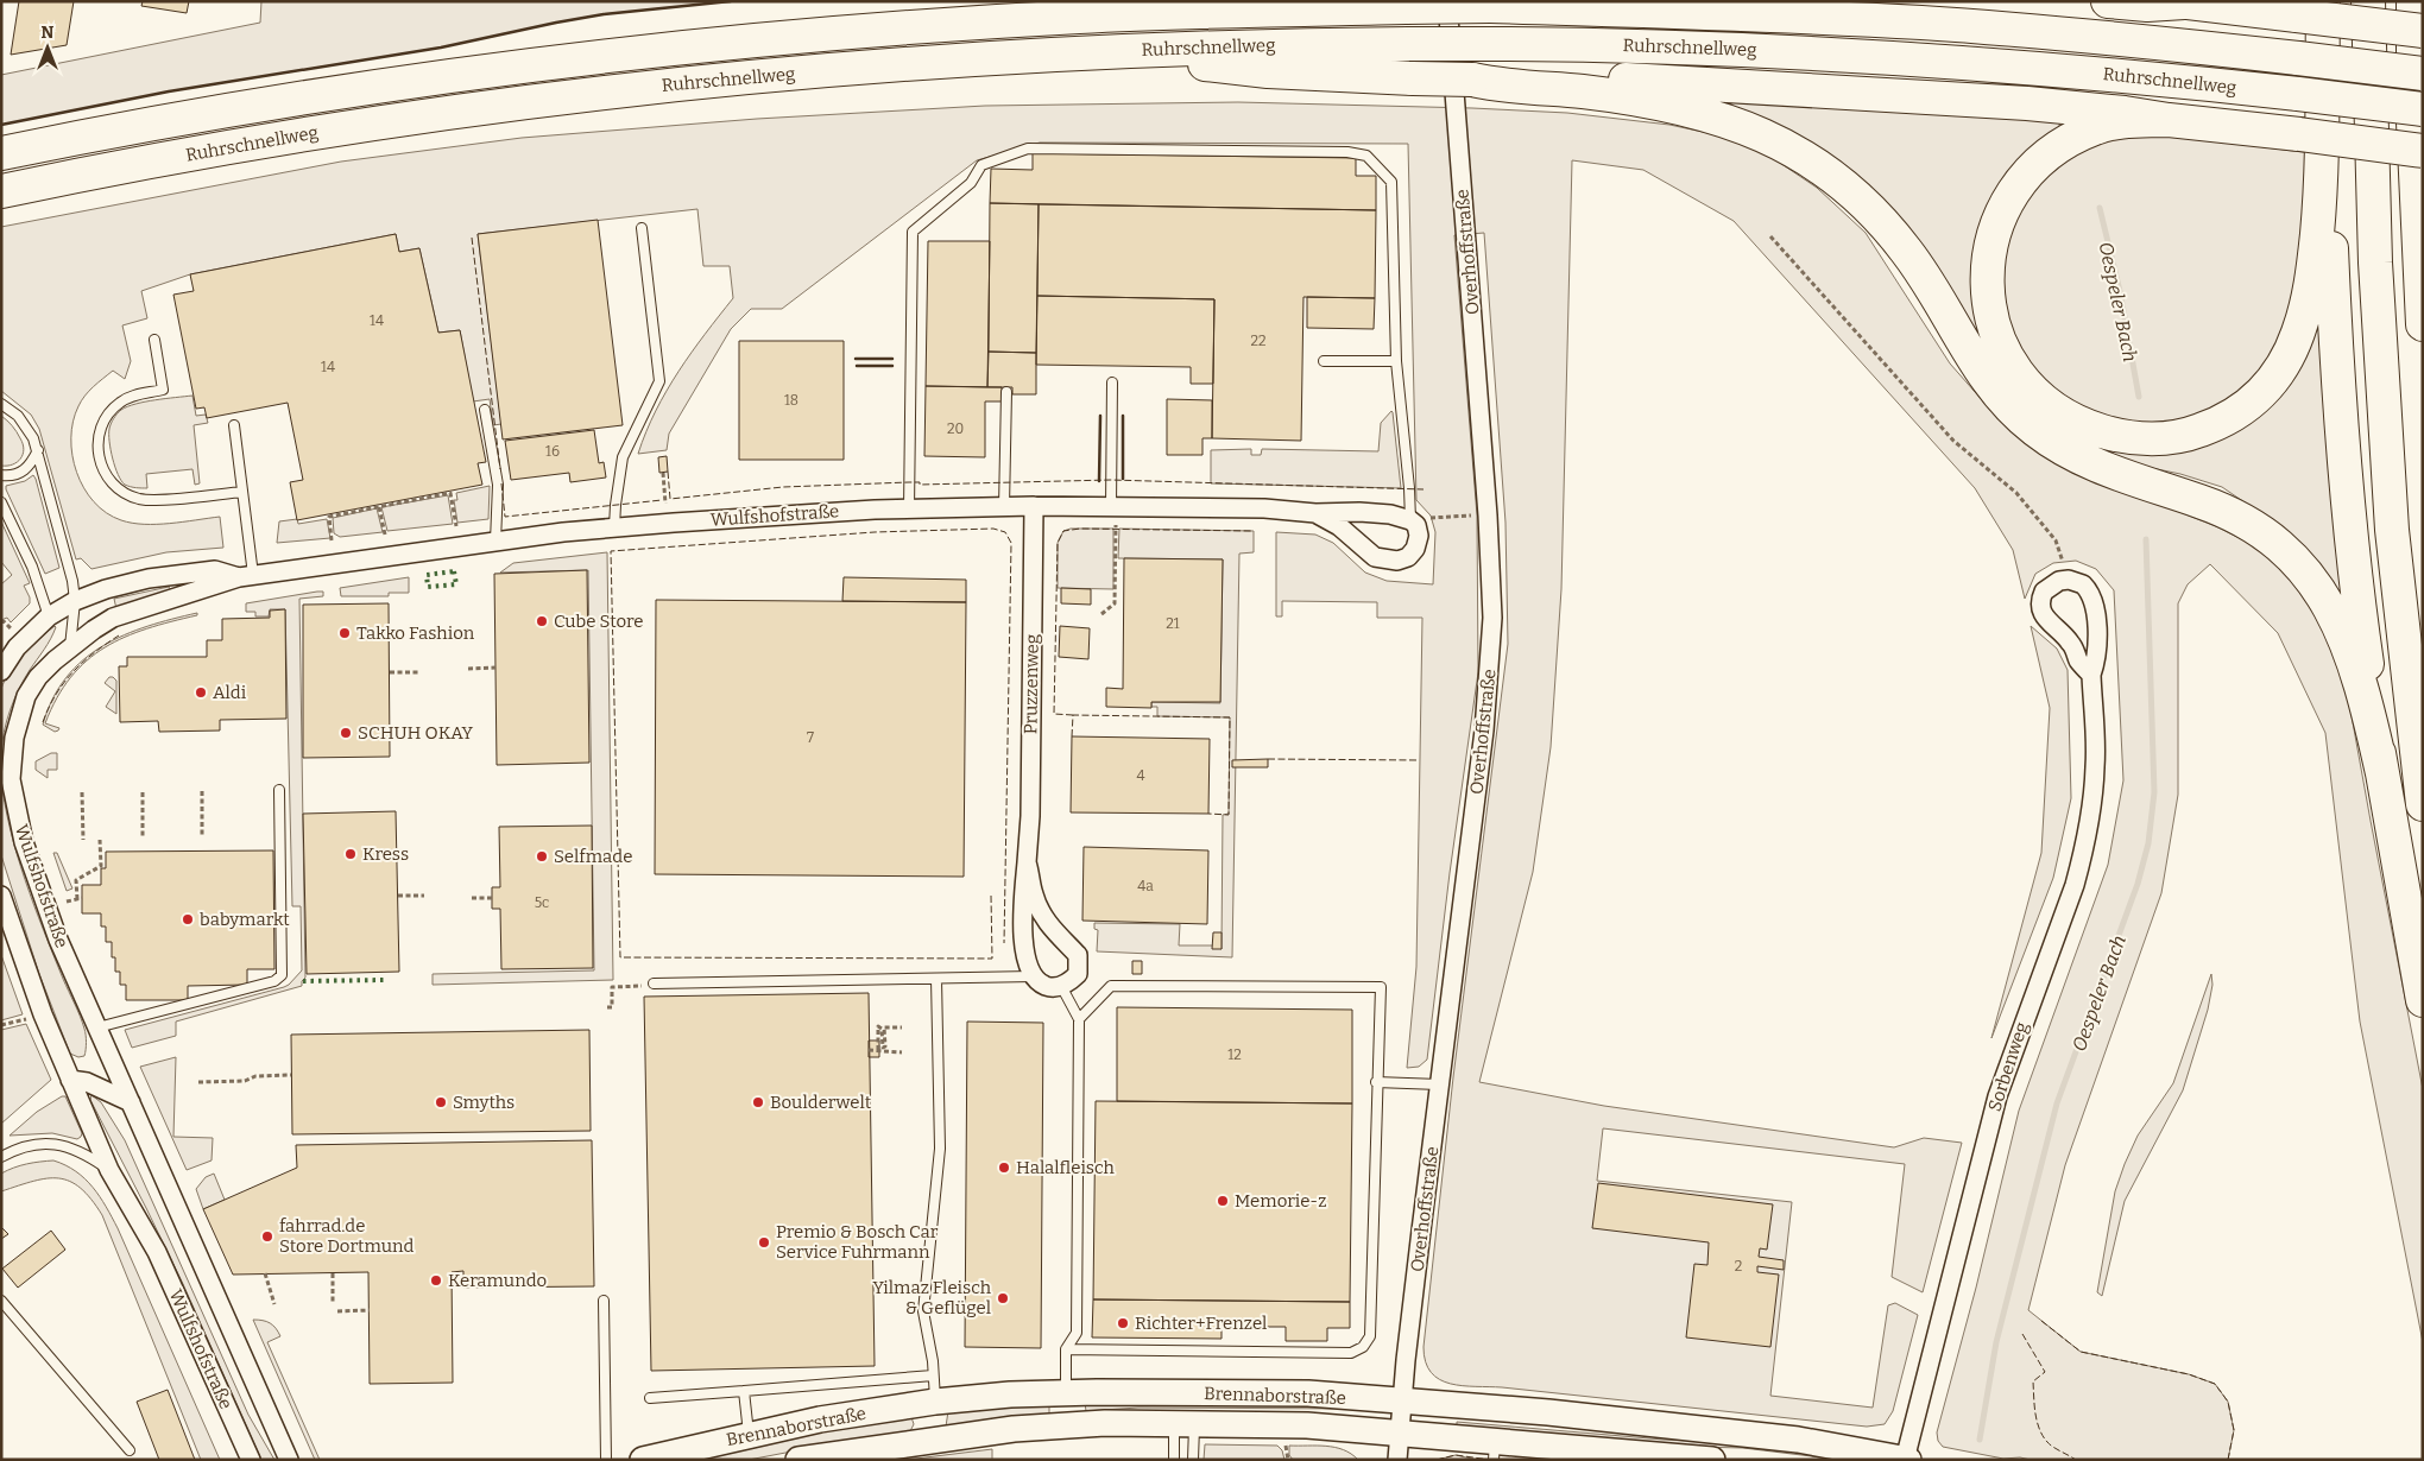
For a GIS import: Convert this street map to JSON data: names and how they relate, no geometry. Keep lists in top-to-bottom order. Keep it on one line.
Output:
{"streets":{"highway":["Ruhrschnellweg"],"main road":["Brennaborstraße"],"street":["Overhoffstraße","Wulfshofstraße","Pruzzenweg","Sorbenweg"]},"crossings":[["Overhoffstraße","Brennaborstraße"],["Wulfshofstraße","Pruzzenweg"],["Sorbenweg","Brennaborstraße"]],"water":["Oespeler Bach"],"places":["Cube Store","Takko Fashion","Aldi","SCHUH OKAY","Kress","Selfmade","babymarkt","Smyths","Boulderwelt","Halalfleisch","Memorie-z","fahrrad.de Store Dortmund","Premio & Bosch Car Service Fuhrmann","Keramundo","Yilmaz Fleisch & Geflügel","Richter+Frenzel"],"house_numbers":["14","22","14","18","20","16","21","7","4","4a","5c","12","2"],"north":"top"}
